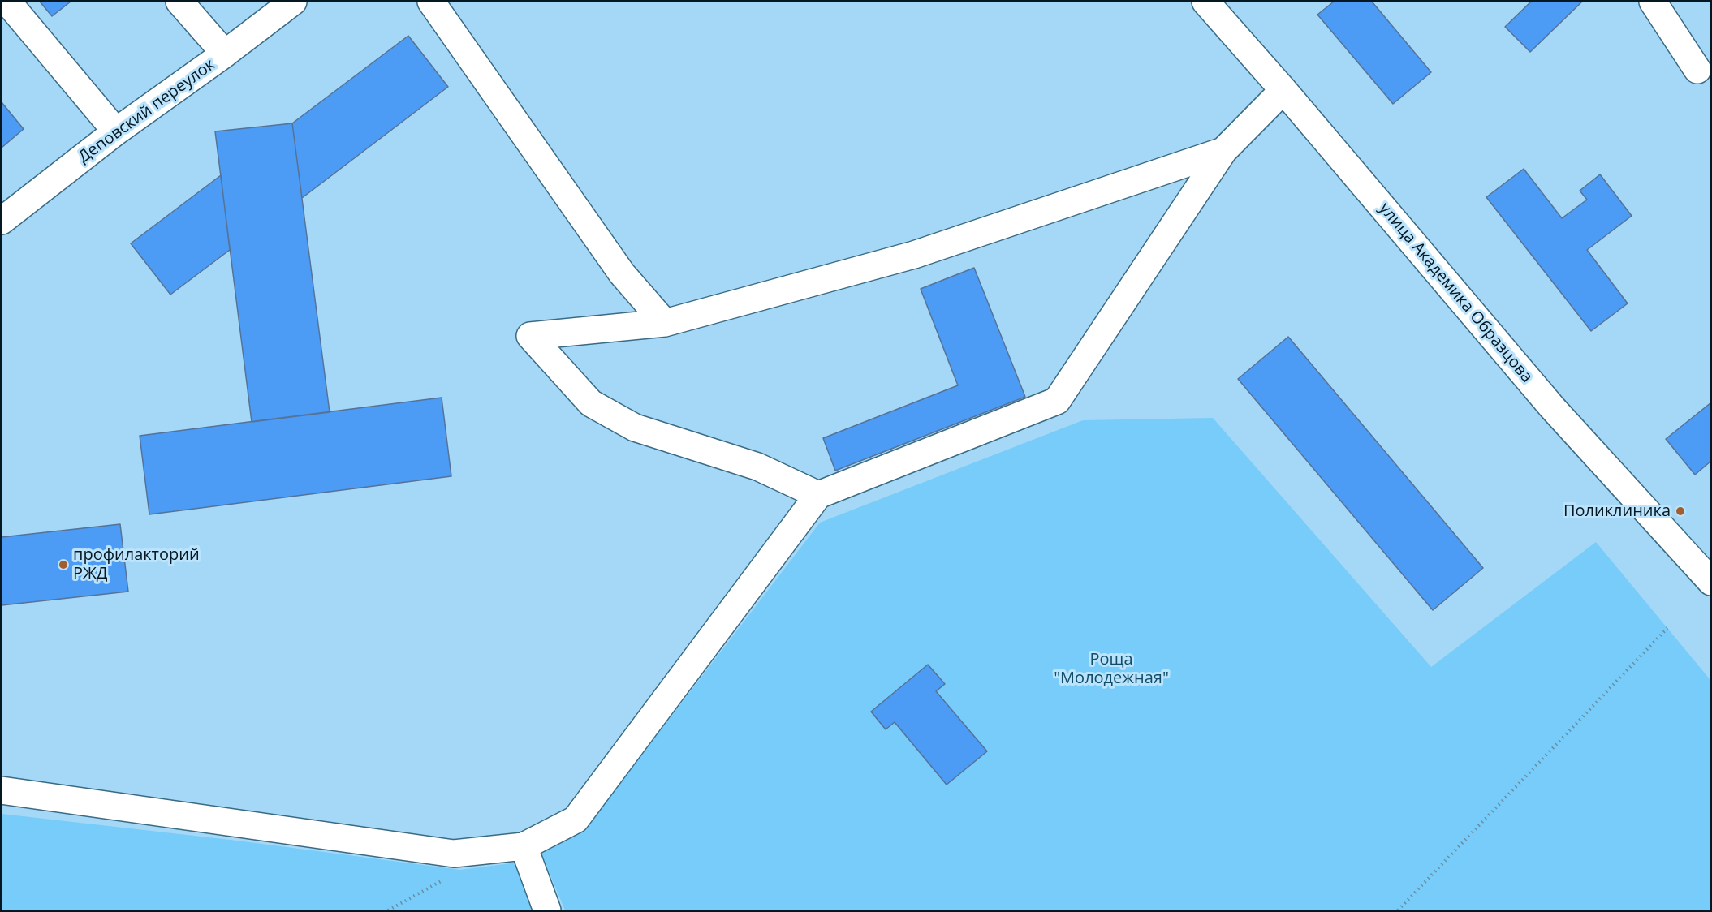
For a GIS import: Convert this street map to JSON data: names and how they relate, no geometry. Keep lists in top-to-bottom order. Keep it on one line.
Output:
{"streets":{"street":["Деповский переулок","улица Академика Образцова"]},"parks":["Роща \"Молодежная\""],"places":["Поликлиника","профилакторий РЖД"]}
